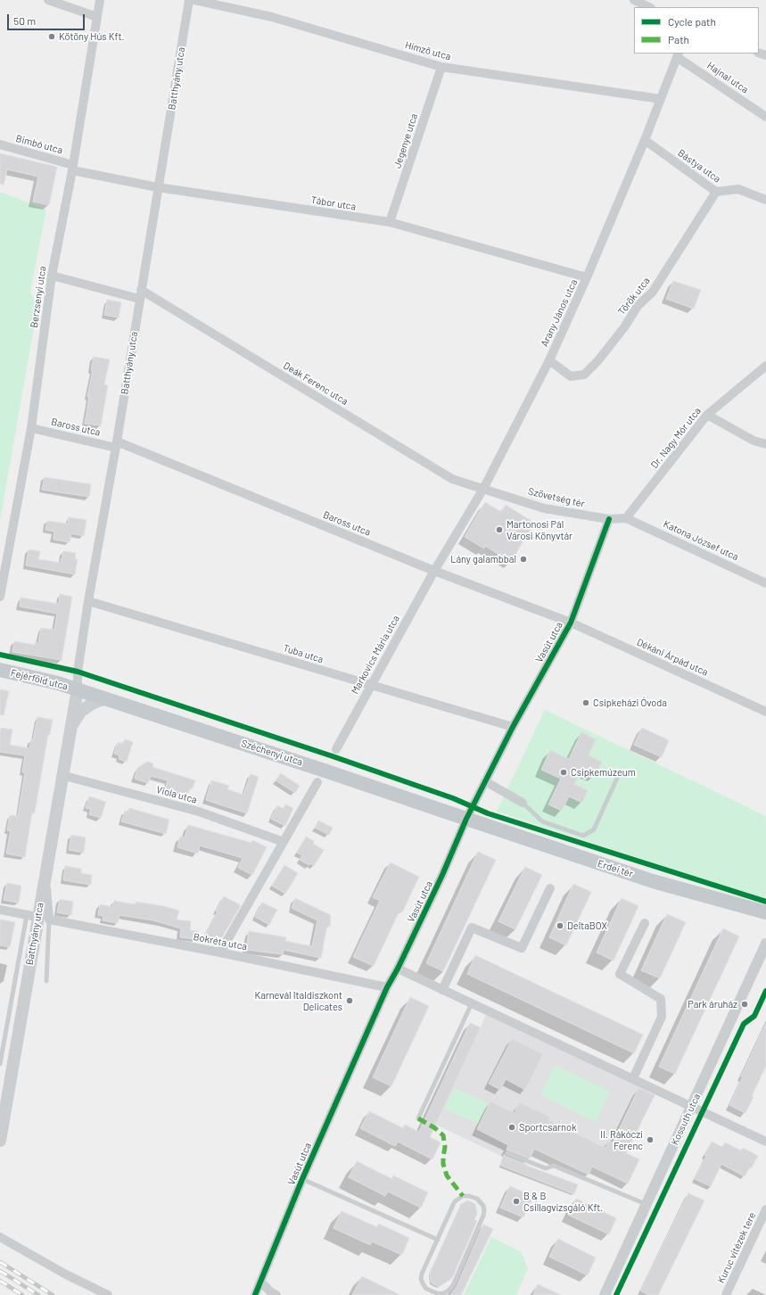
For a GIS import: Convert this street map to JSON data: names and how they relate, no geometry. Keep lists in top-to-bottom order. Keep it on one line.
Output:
{"streets":{"main road":["Batthyány utca","Fejérföld utca","Széchenyi utca","Erdei tér"],"street":["Hímző utca","Hajnal utca","Jegenye utca","Bimbó utca","Bástya utca","Tábor utca","Török utca","Berzsenyi utca","Arany János utca","Deák Ferenc utca","Baross utca","Dr. Nagy Mór utca","Szövetség tér","Katona József utca","Vasút utca","Tuba utca","Markovics Mária utca","Dékáni Árpád utca","Viola utca","Bokréta utca","Kossuth utca","Kuruc vitézek tere"]},"crossings":[["Hímző utca","Jegenye utca"],["Hímző utca","Arany János utca"],["Hajnal utca","Arany János utca"],["Batthyány utca","Tábor utca"],["Batthyány utca","Deák Ferenc utca"],["Batthyány utca","Baross utca"],["Batthyány utca","Tuba utca"],["Batthyány utca","Fejérföld utca"],["Batthyány utca","Széchenyi utca"],["Batthyány utca","Viola utca"],["Batthyány utca","Bokréta utca"],["Jegenye utca","Tábor utca"],["Bimbó utca","Tábor utca"],["Bimbó utca","Berzsenyi utca"],["Bástya utca","Török utca"],["Bástya utca","Arany János utca"],["Tábor utca","Berzsenyi utca"],["Tábor utca","Arany János utca"],["Török utca","Arany János utca"],["Berzsenyi utca","Deák Ferenc utca"],["Berzsenyi utca","Baross utca"],["Arany János utca","Deák Ferenc utca"],["Arany János utca","Baross utca"],["Arany János utca","Szövetség tér"],["Arany János utca","Markovics Mária utca"],["Deák Ferenc utca","Szövetség tér"],["Baross utca","Vasút utca"],["Baross utca","Markovics Mária utca"],["Baross utca","Dékáni Árpád utca"],["Dr. Nagy Mór utca","Szövetség tér"],["Dr. Nagy Mór utca","Katona József utca"],["Szövetség tér","Katona József utca"],["Szövetség tér","Vasút utca"],["Vasút utca","Tuba utca"],["Vasút utca","Dékáni Árpád utca"],["Vasút utca","Széchenyi utca"],["Vasút utca","Erdei tér"],["Vasút utca","Bokréta utca"],["Tuba utca","Markovics Mária utca"],["Fejérföld utca","Széchenyi utca"],["Széchenyi utca","Erdei tér"]],"places":["Kötöny Hús Kft.","Martonosi Pál Városi Könyvtár","Lány galambbal","Csipkeházi Óvoda","Csipkemúzeum","DeltaBOX","Karnevál Italdiszkont Delicates","Park áruház","Sportcsarnok","II. Rákóczi Ferenc","B & B Csillagvizsgáló Kft."],"legend":["Cycle path","Path"],"scale_bar":"50 m"}
